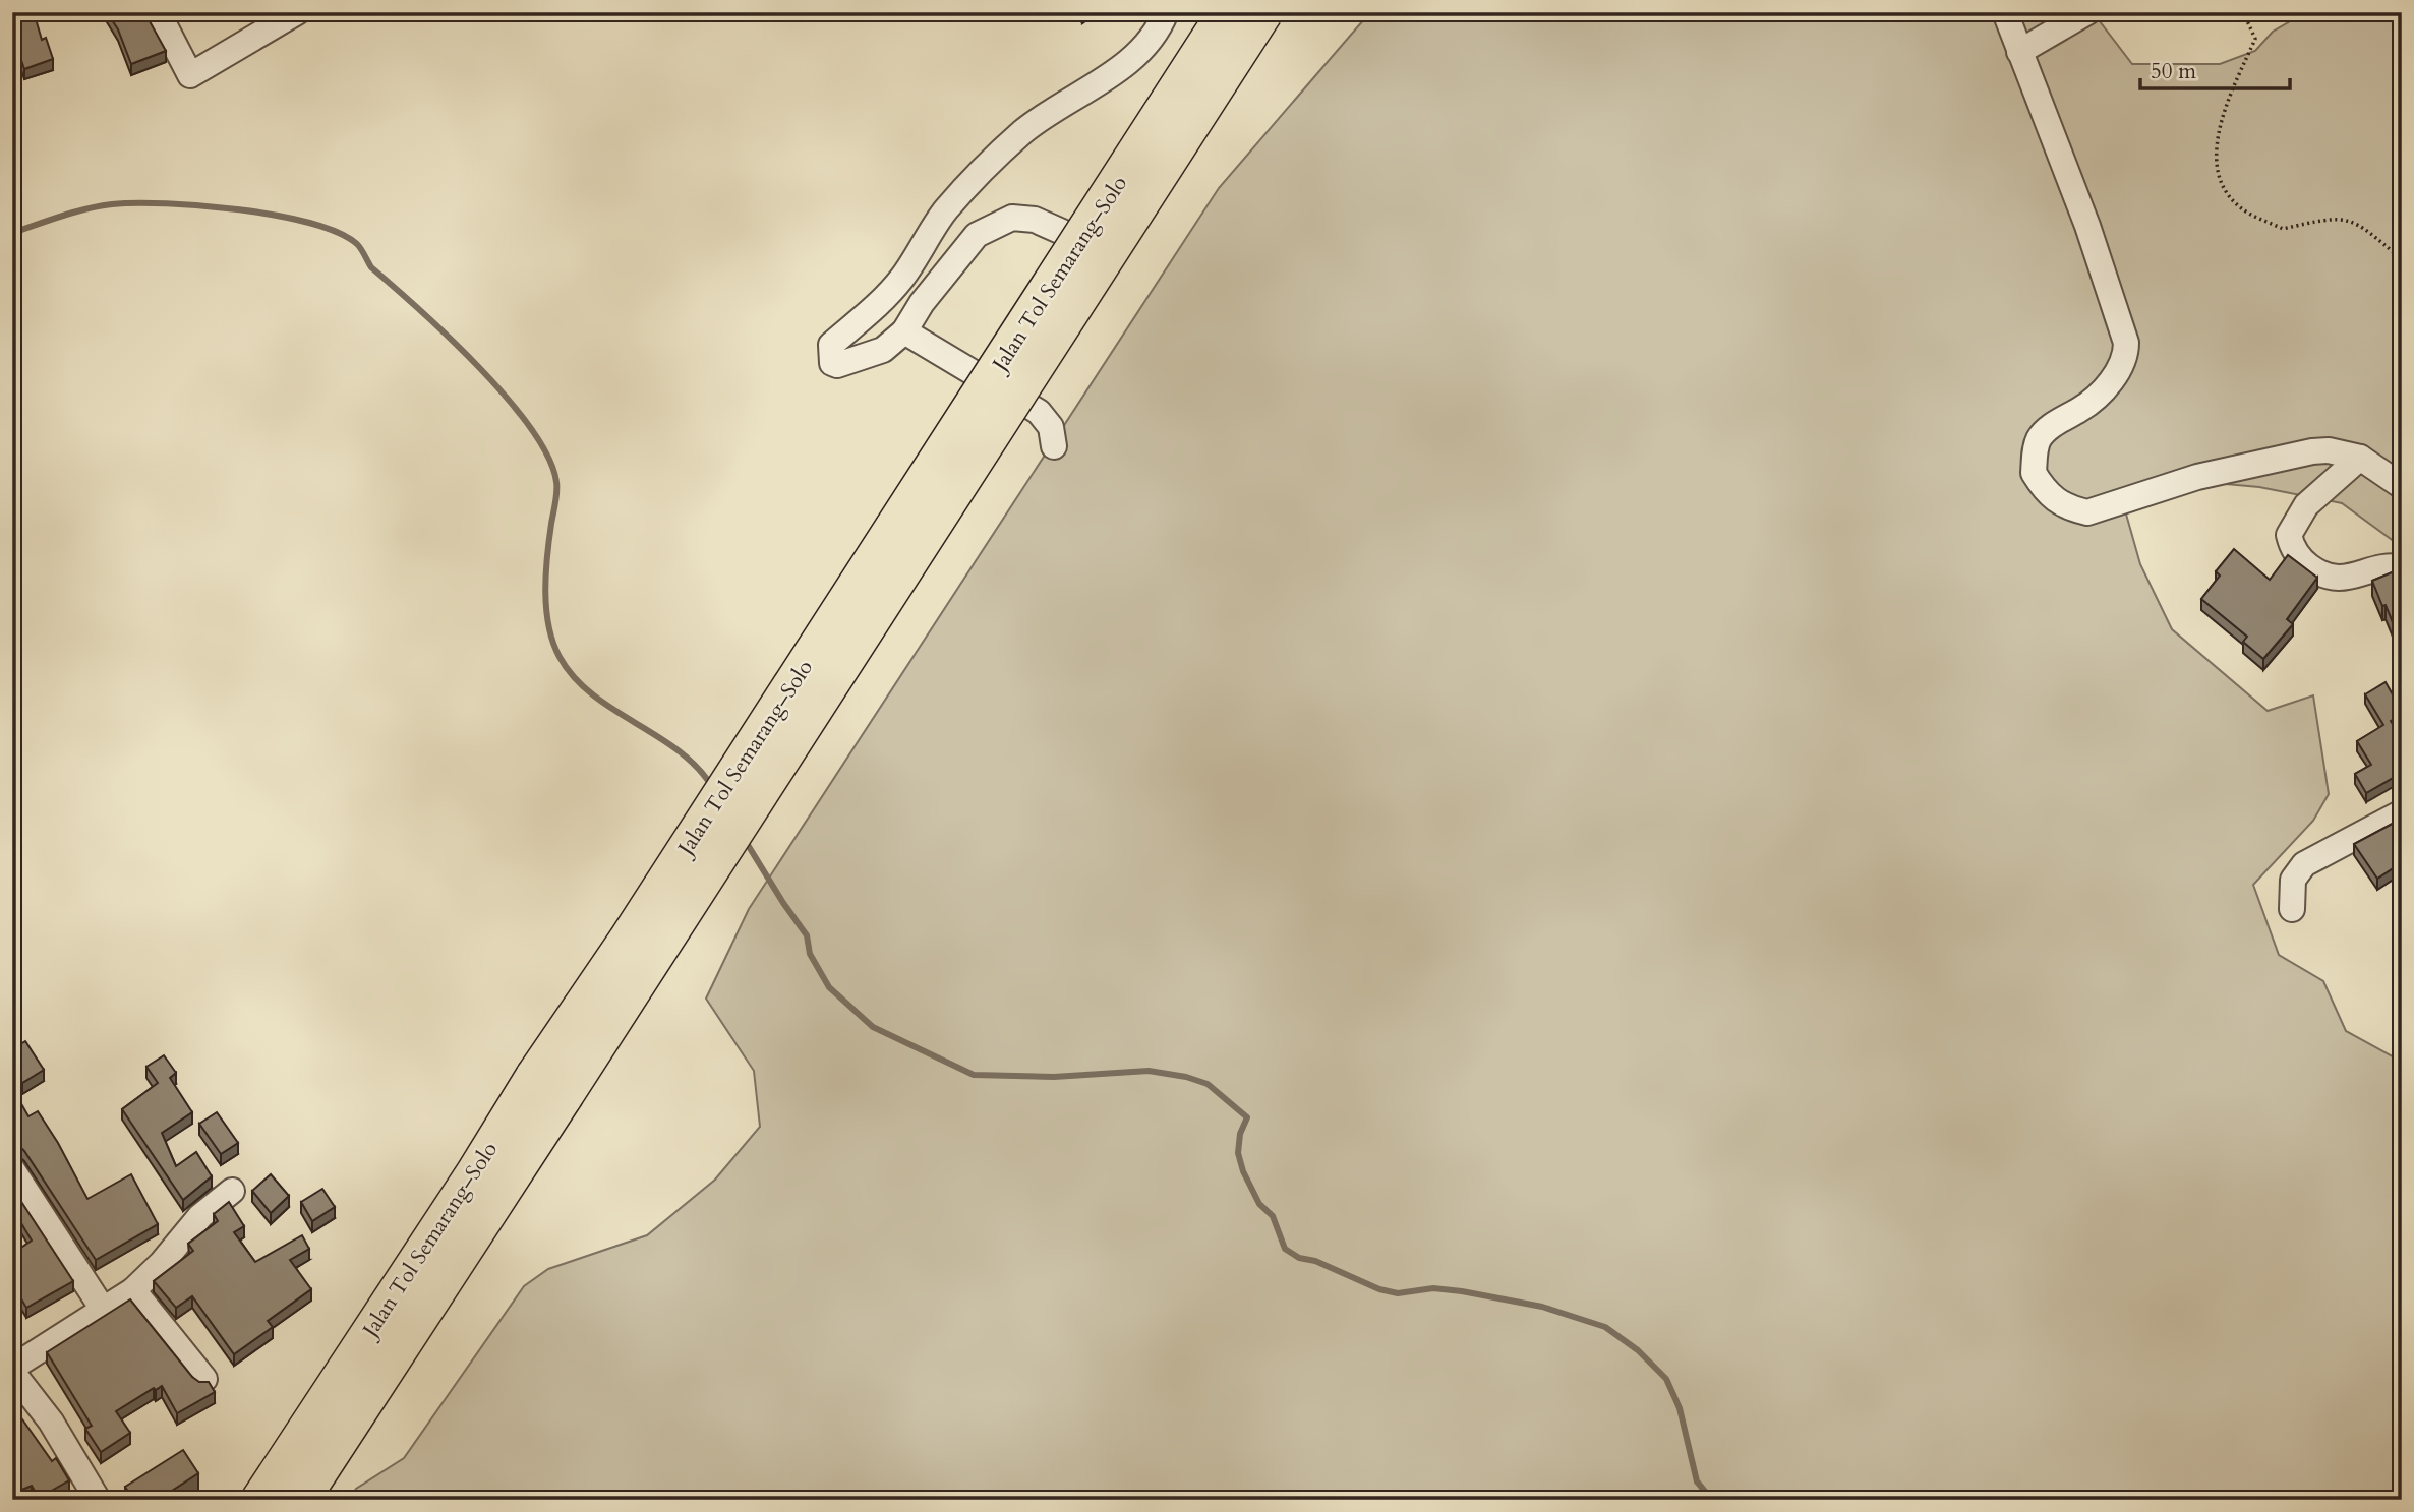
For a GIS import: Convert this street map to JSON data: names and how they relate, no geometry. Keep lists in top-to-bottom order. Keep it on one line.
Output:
{"streets":{"highway":["Jalan Tol Semarang–Solo"]},"scale_bar":"50 m"}
